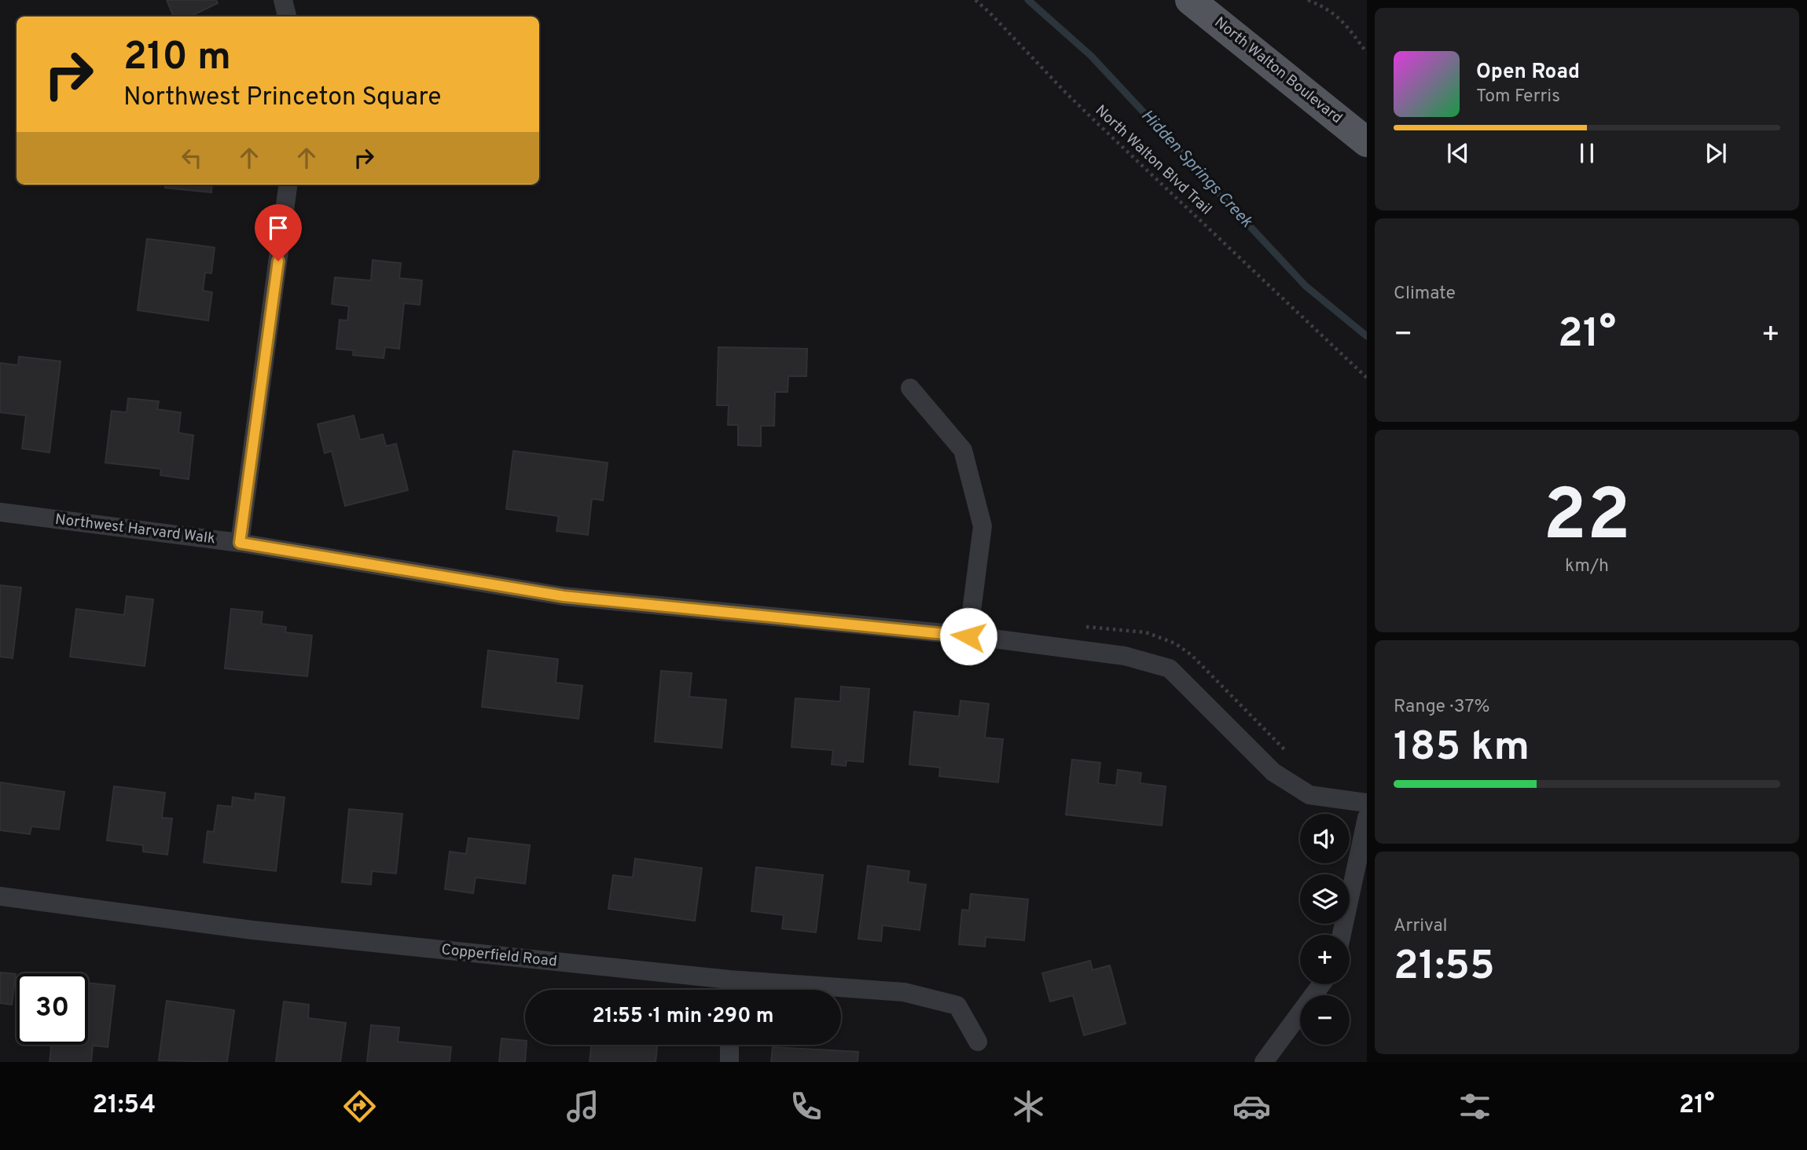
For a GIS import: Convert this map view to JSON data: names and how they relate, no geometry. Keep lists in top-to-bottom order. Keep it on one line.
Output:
{"streets":{"main road":["North Walton Boulevard"],"street":["Northwest Harvard Walk","Copperfield Road"],"path":["North Walton Blvd Trail"]},"water":["Hidden Springs Creek"],"page":{"turn":["210 m","Northwest Princeton Square"],"song":["Open Road","Tom Ferris"],"tile":["Climate",["22","km/h"],["Range · 37%","185 km"],["Arrival","21:55"]],"heat":["−","21°","+"],"map_buttons":["+","−"],"limit":"30","trip":"21:55 · 1 min · 290 m","tabs":["21:54","21°"]}}
